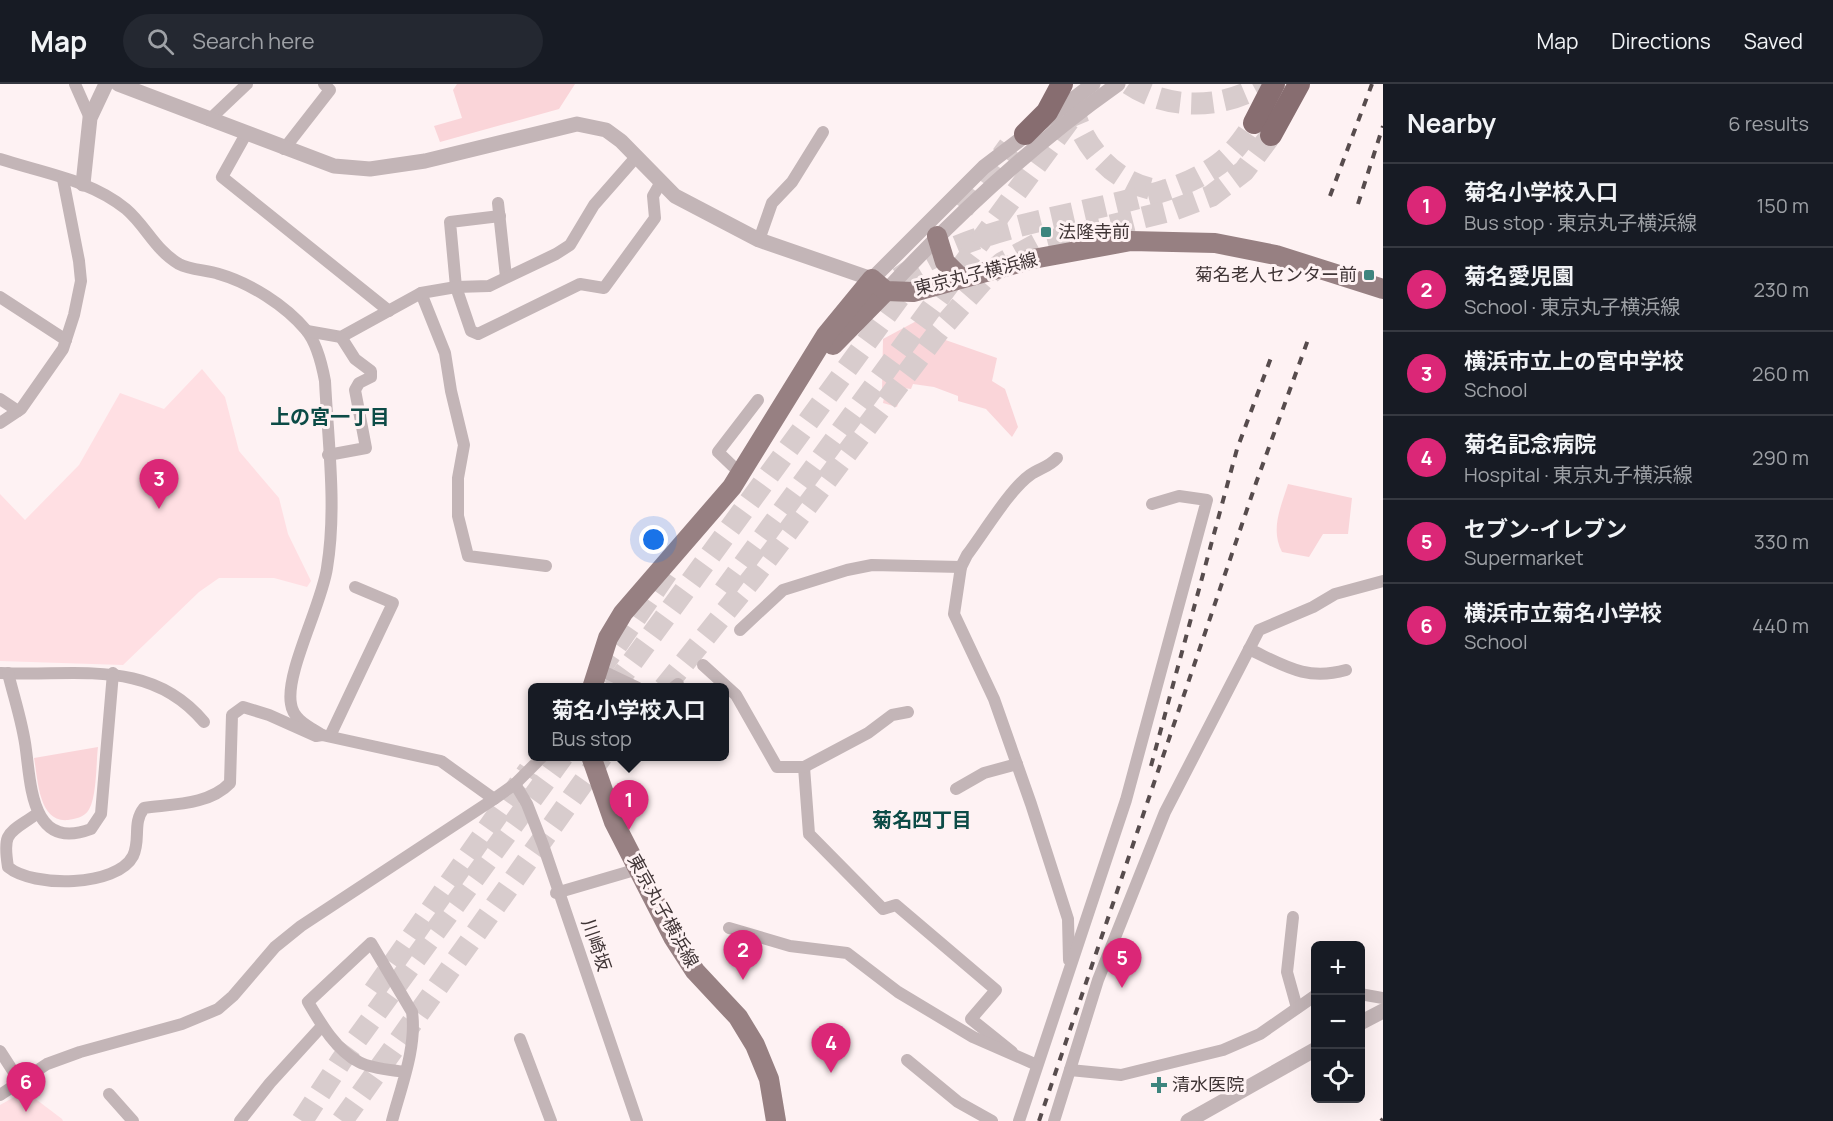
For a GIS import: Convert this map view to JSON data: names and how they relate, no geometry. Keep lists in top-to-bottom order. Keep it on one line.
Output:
{"streets":{"main road":["東京丸子横浜線"],"street":["川崎坂"]},"districts":["上の宮一丁目","菊名四丁目"],"places":{"transit":["法隆寺前","菊名老人センター前"],"health":["清水医院"]},"page":{"header":"Map","search":"Search here","nav":["Map","Directions","Saved"],"heading":["Nearby","6 results"],"list":[{"mark":"1","name":"菊名小学校入口","note":"Bus stop · 東京丸子横浜線","value":"150 m"},{"mark":"2","name":"菊名愛児園","note":"School · 東京丸子横浜線","value":"230 m"},{"mark":"3","name":"横浜市立上の宮中学校","note":"School","value":"260 m"},{"mark":"4","name":"菊名記念病院","note":"Hospital · 東京丸子横浜線","value":"290 m"},{"mark":"5","name":"セブン-イレブン","note":"Supermarket","value":"330 m"},{"mark":"6","name":"横浜市立菊名小学校","note":"School","value":"440 m"}],"pins":["3","1","2","5","4","6"],"popup":["菊名小学校入口","Bus stop"],"map_buttons":["+","−"]}}
